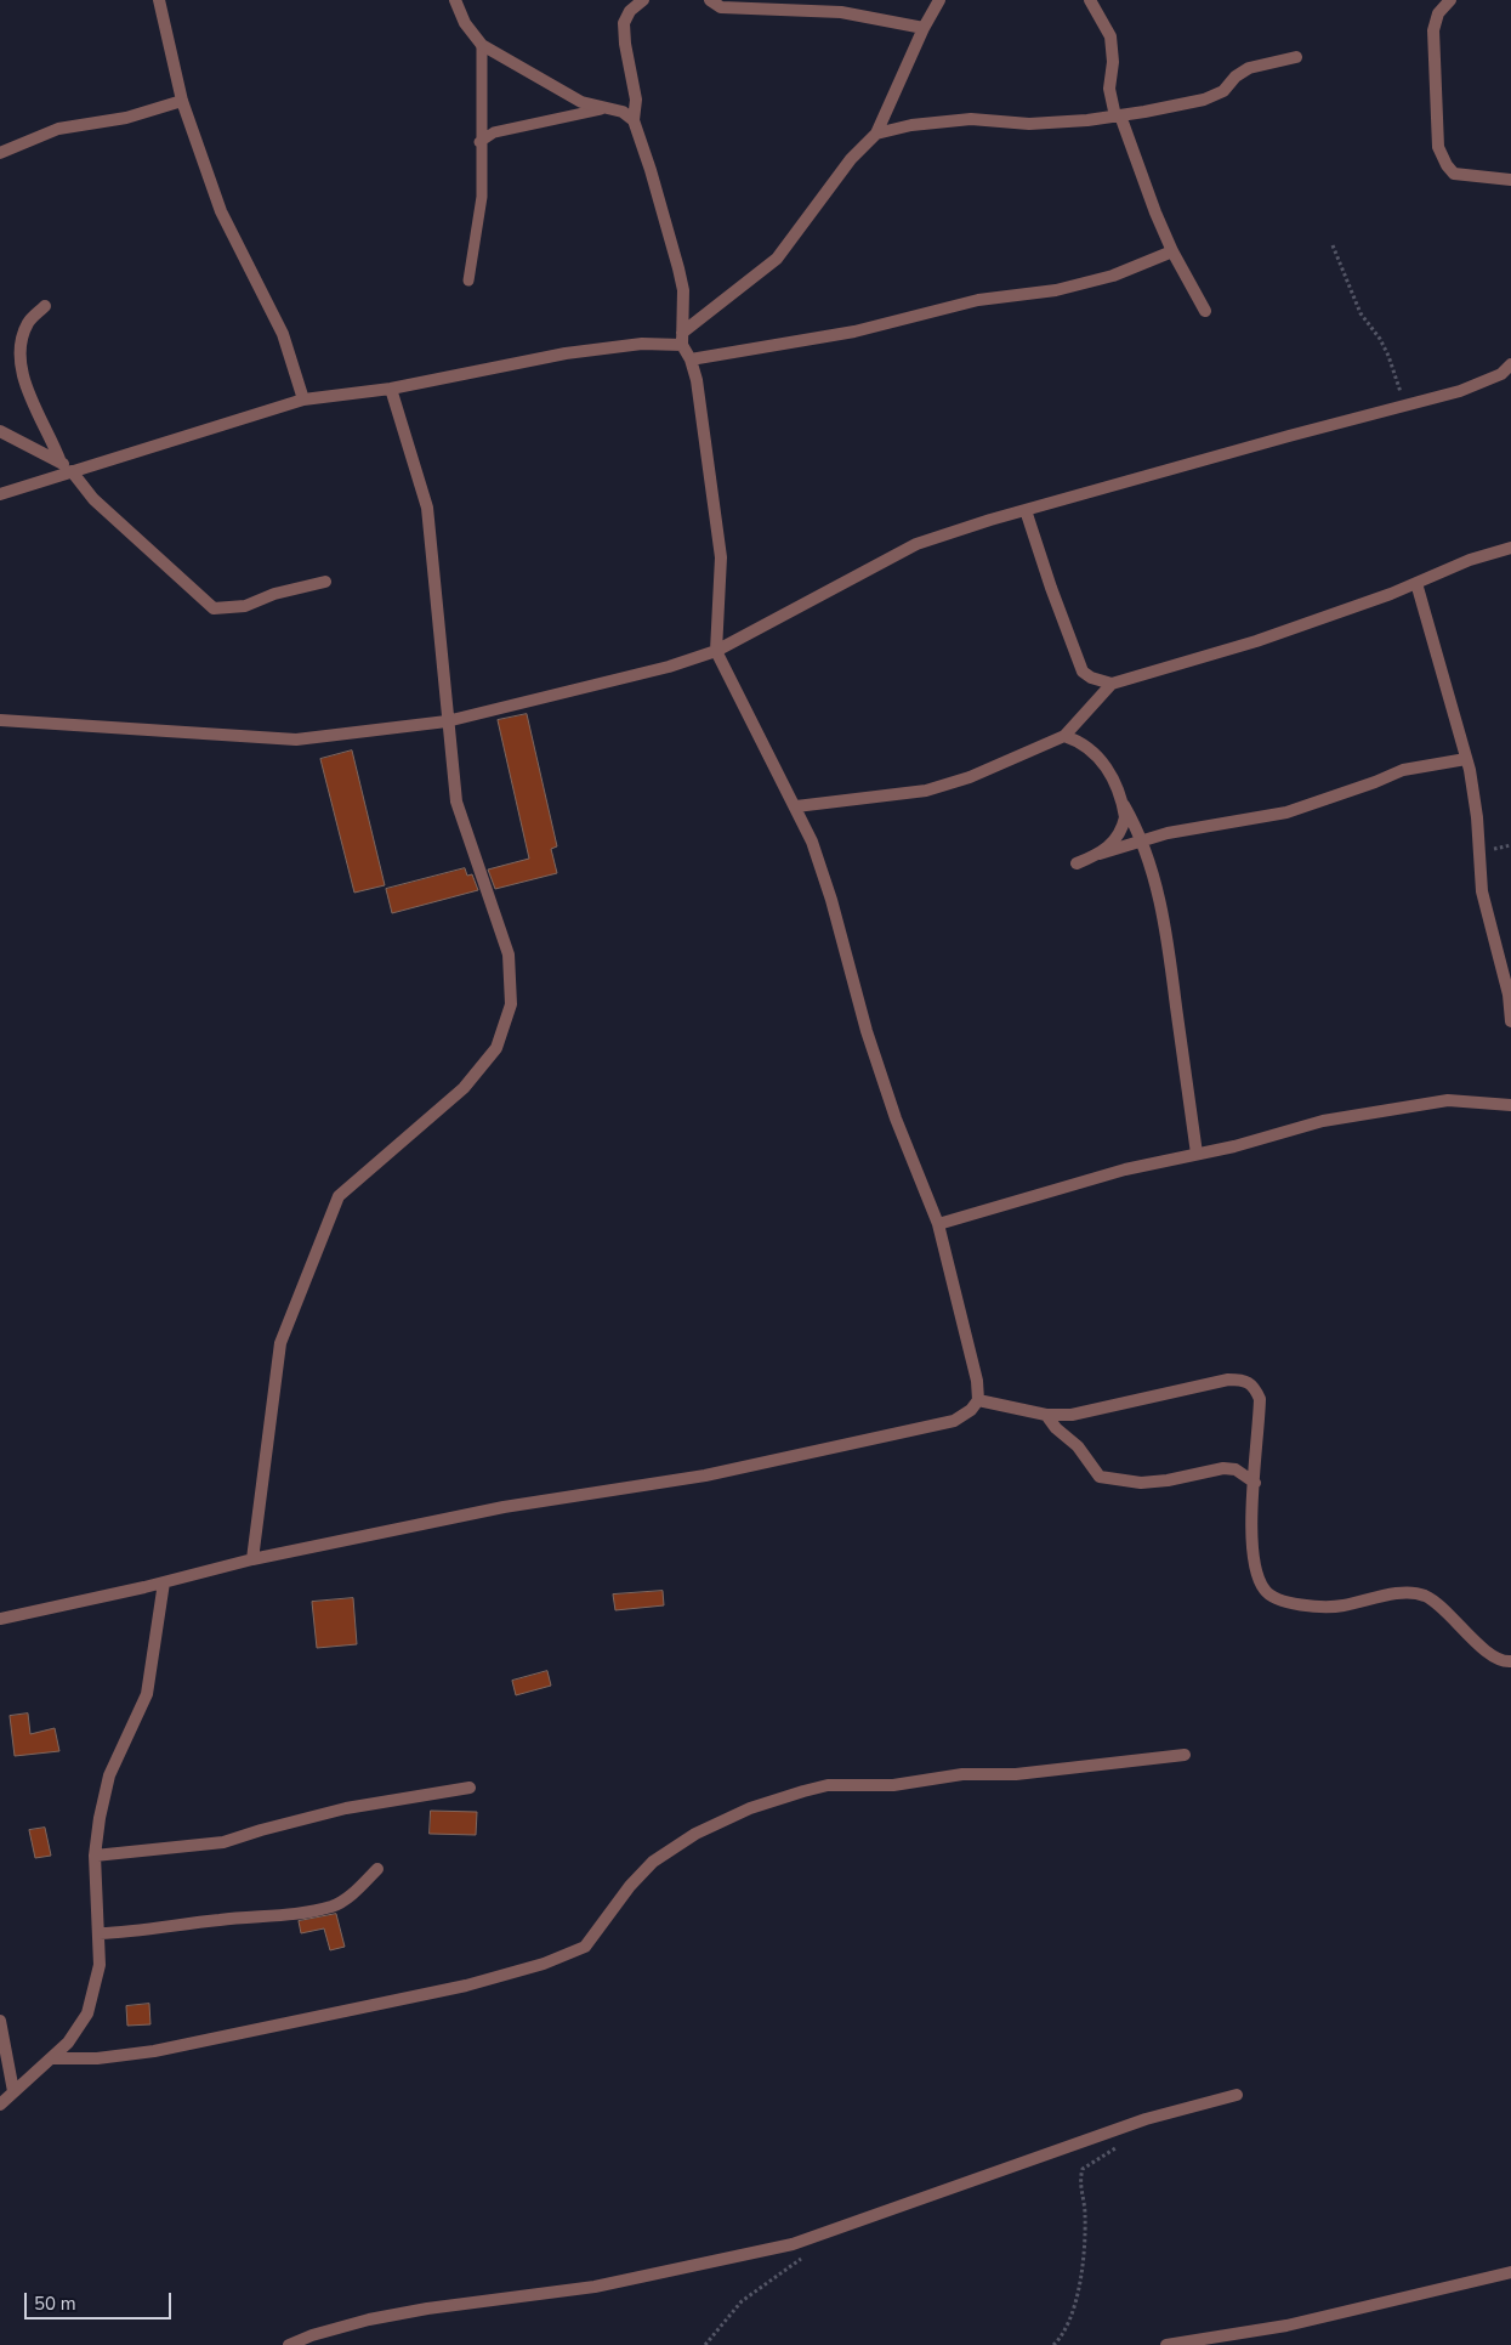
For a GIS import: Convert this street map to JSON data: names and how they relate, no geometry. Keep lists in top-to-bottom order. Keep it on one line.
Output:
{"scale_bar":"50 m"}
